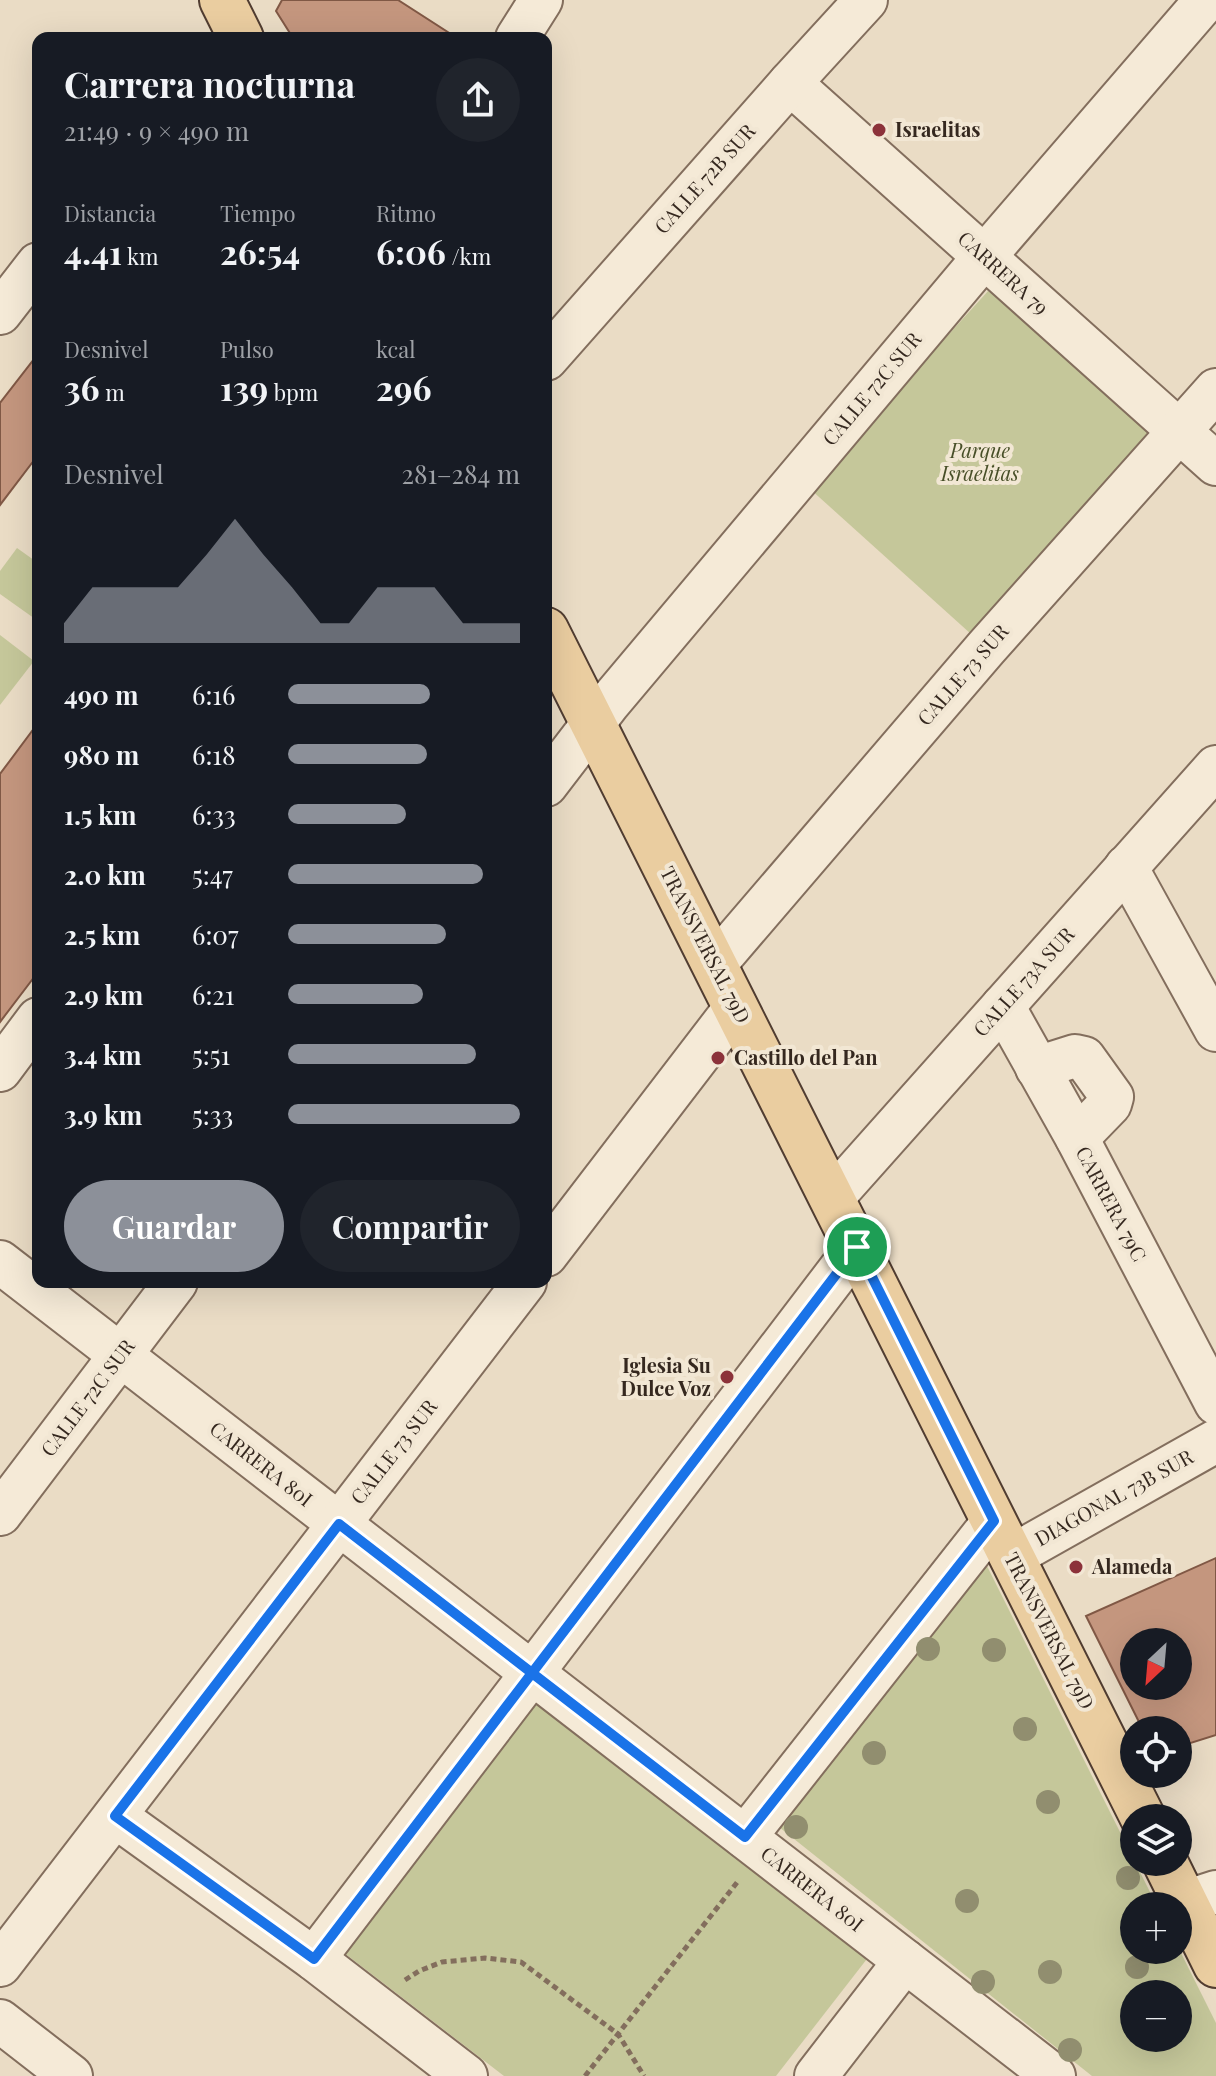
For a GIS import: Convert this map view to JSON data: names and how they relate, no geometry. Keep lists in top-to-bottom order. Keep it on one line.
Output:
{"streets":{"main road":["TRANSVERSAL 79D"],"street":["CALLE 72B SUR","CARRERA 79","CALLE 72C SUR","CALLE 73 SUR","CALLE 73A SUR","CARRERA 79C","CARRERA 80I","DIAGONAL 73B SUR"]},"crossings":[["CALLE 72B SUR","CARRERA 79"],["CARRERA 79","CALLE 72C SUR"],["CARRERA 79","CALLE 73 SUR"],["CALLE 72C SUR","TRANSVERSAL 79D"],["CALLE 72C SUR","CARRERA 80I"],["CALLE 73 SUR","TRANSVERSAL 79D"],["CALLE 73 SUR","CARRERA 80I"],["TRANSVERSAL 79D","CALLE 73A SUR"],["TRANSVERSAL 79D","DIAGONAL 73B SUR"],["CALLE 73A SUR","CARRERA 79C"],["CARRERA 80I","DIAGONAL 73B SUR"]],"parks":["Parque Israelitas"],"places":["Israelitas","Castillo del Pan","Iglesia Su Dulce Voz","Alameda"],"north":"bottom left","page":{"heading":["Carrera nocturna","21:49 · 9 × 490 m"],"stats":[["Distancia","4.41 km"],["Tiempo","26:54"],["Ritmo","6:06 /km"],["Desnivel","36 m"],["Pulso","139 bpm"],["kcal","296"]],"chart":["Desnivel","281–284 m"],"list":[{"name":"490 m","note":"6:16"},{"name":"980 m","note":"6:18"},{"name":"1.5 km","note":"6:33"},{"name":"2.0 km","note":"5:47"},{"name":"2.5 km","note":"6:07"},{"name":"2.9 km","note":"6:21"},{"name":"3.4 km","note":"5:51"},{"name":"3.9 km","note":"5:33"}],"buttons":["Guardar","Compartir"],"map_buttons":["+","−"]}}
